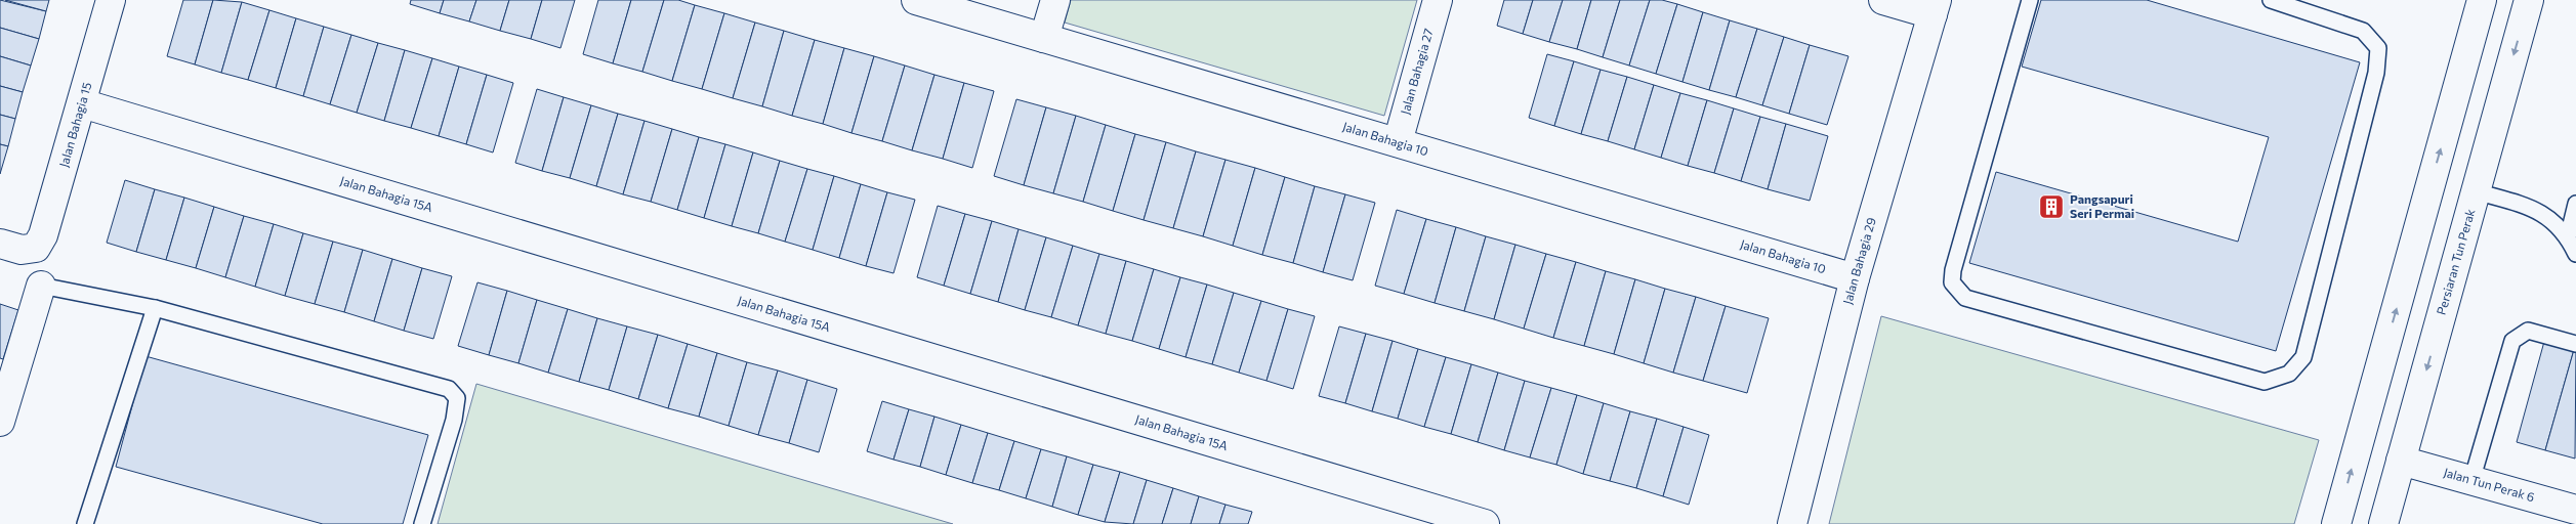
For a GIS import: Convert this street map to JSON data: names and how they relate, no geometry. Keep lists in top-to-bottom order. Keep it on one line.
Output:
{"streets":{"street":["Jalan Bahagia 27","Jalan Bahagia 15","Jalan Bahagia 10","Jalan Bahagia 15A","Jalan Bahagia 29","Persiaran Tun Perak","Jalan Tun Perak 6"]},"crossings":[["Jalan Bahagia 27","Jalan Bahagia 10"],["Jalan Bahagia 15","Jalan Bahagia 15A"],["Jalan Bahagia 10","Jalan Bahagia 29"],["Persiaran Tun Perak","Jalan Tun Perak 6"]],"places":{"building":["Pangsapuri Seri Permai"]}}
